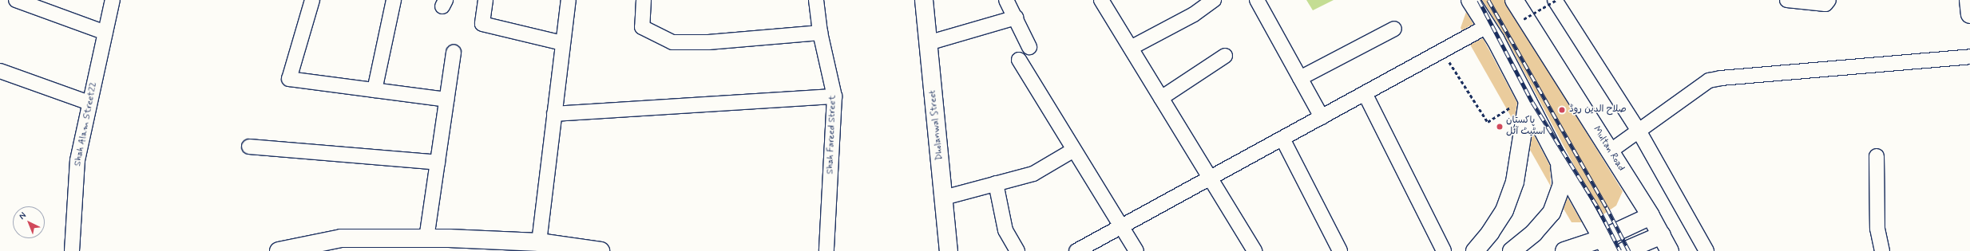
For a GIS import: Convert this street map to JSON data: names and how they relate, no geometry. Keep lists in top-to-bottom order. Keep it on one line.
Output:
{"streets":{"main road":["Dholanwal Street","Multan Road"],"street":["Shah Alam Street22","Shah Fareed Street"]},"places":["صلاح الدین روڈ","پاکستان اسٹیٹ آئل"],"north":"top left"}
